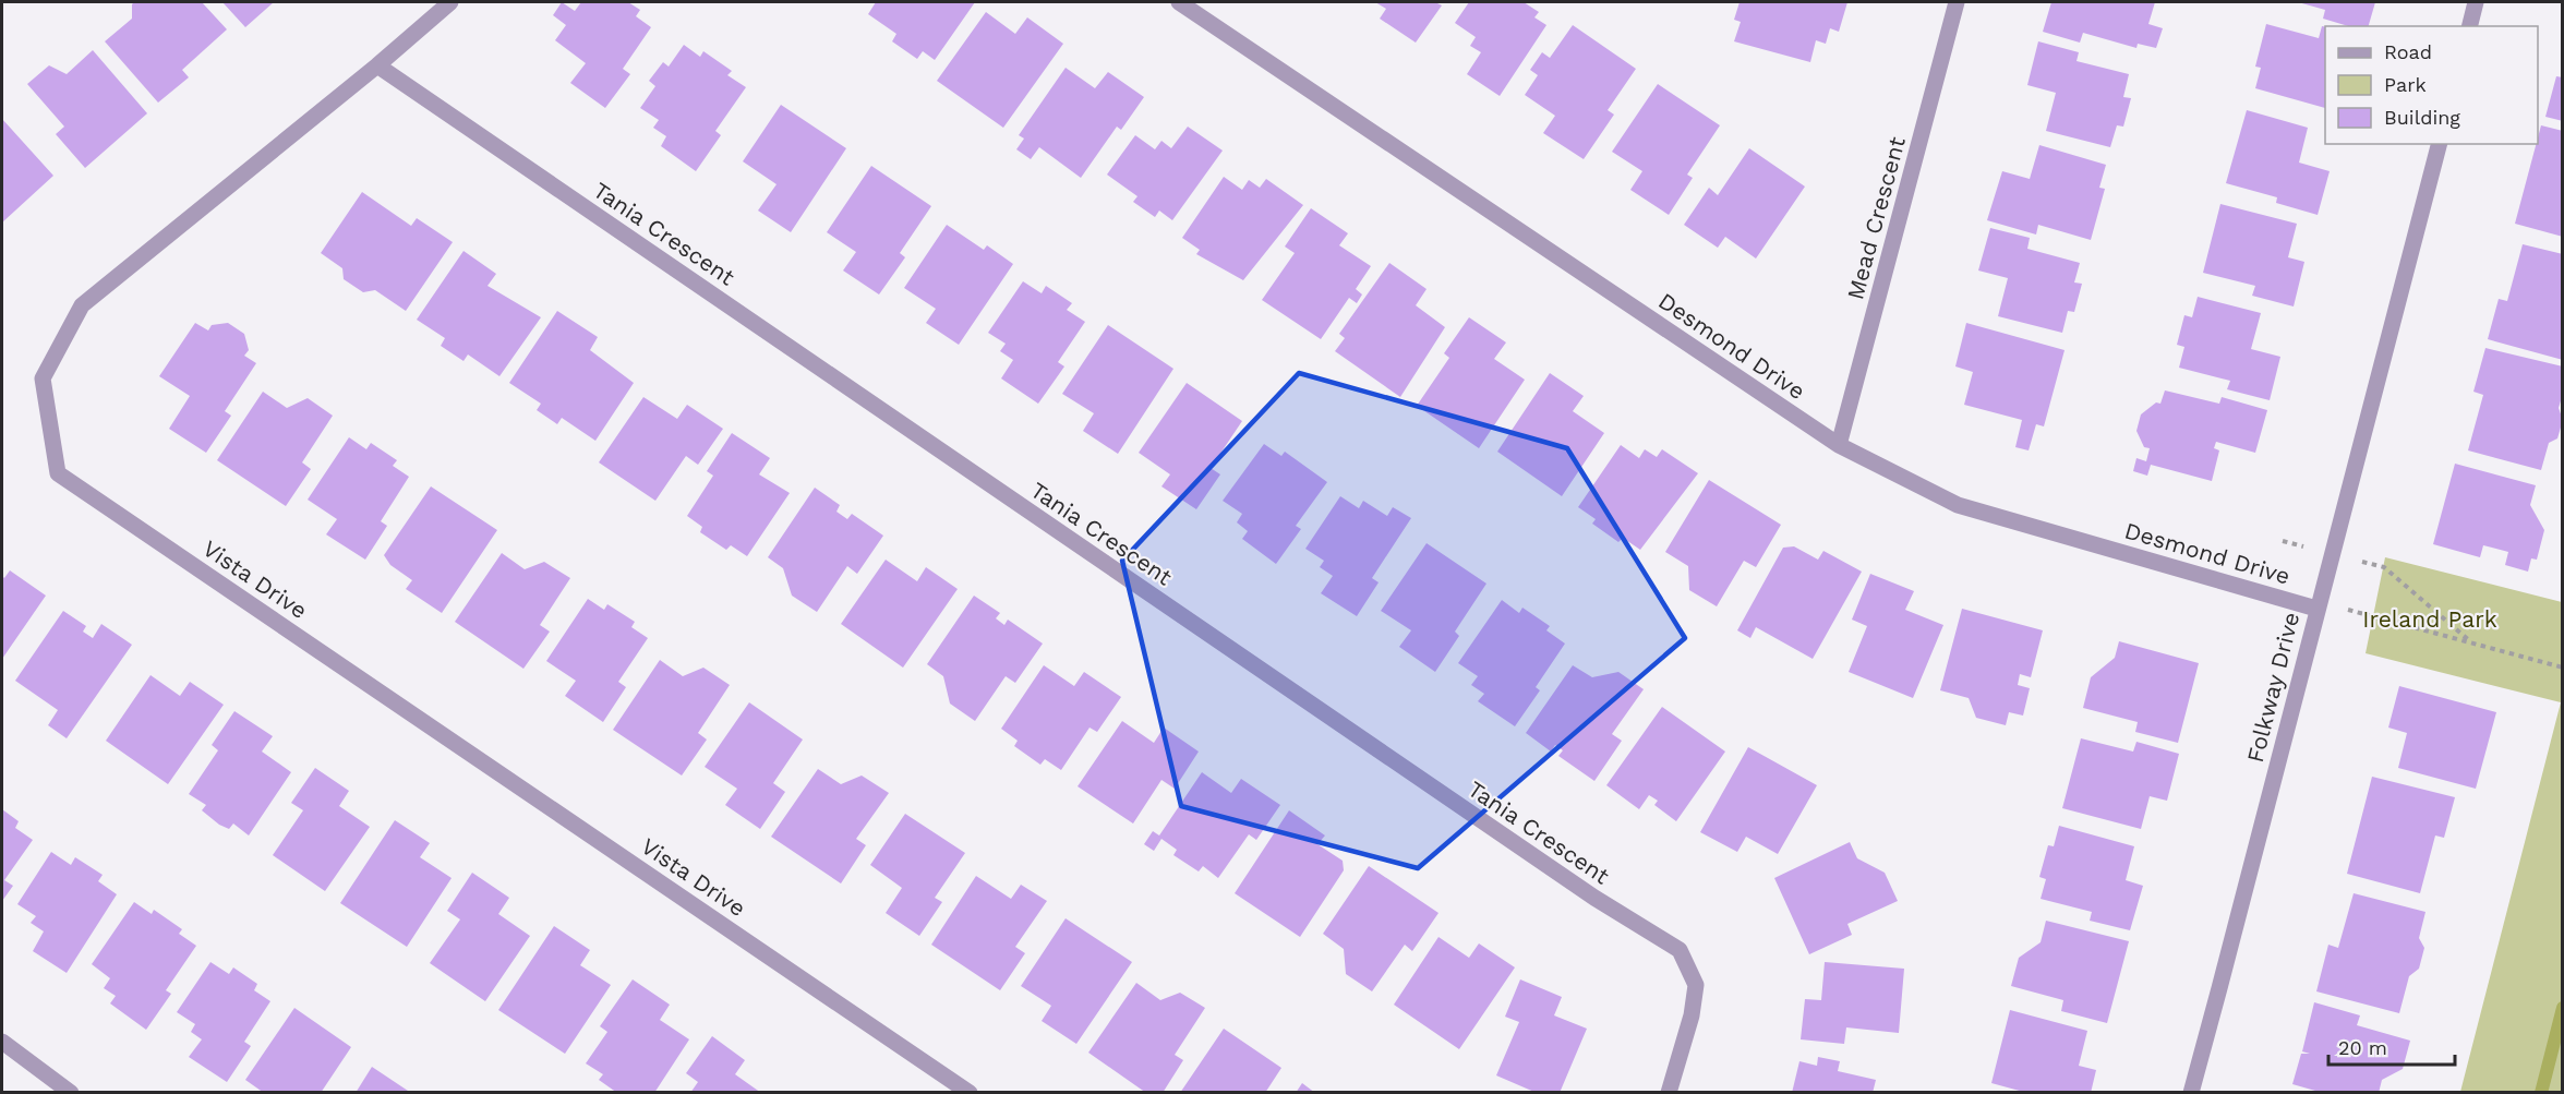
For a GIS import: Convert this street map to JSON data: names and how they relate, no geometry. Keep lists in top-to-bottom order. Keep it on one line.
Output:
{"streets":{"street":["Mead Crescent","Tania Crescent","Desmond Drive","Vista Drive","Folkway Drive"]},"crossings":[["Mead Crescent","Desmond Drive"],["Tania Crescent","Vista Drive"],["Desmond Drive","Folkway Drive"]],"parks":["Ireland Park"],"legend":["Road","Park","Building"],"scale_bar":"20 m"}
